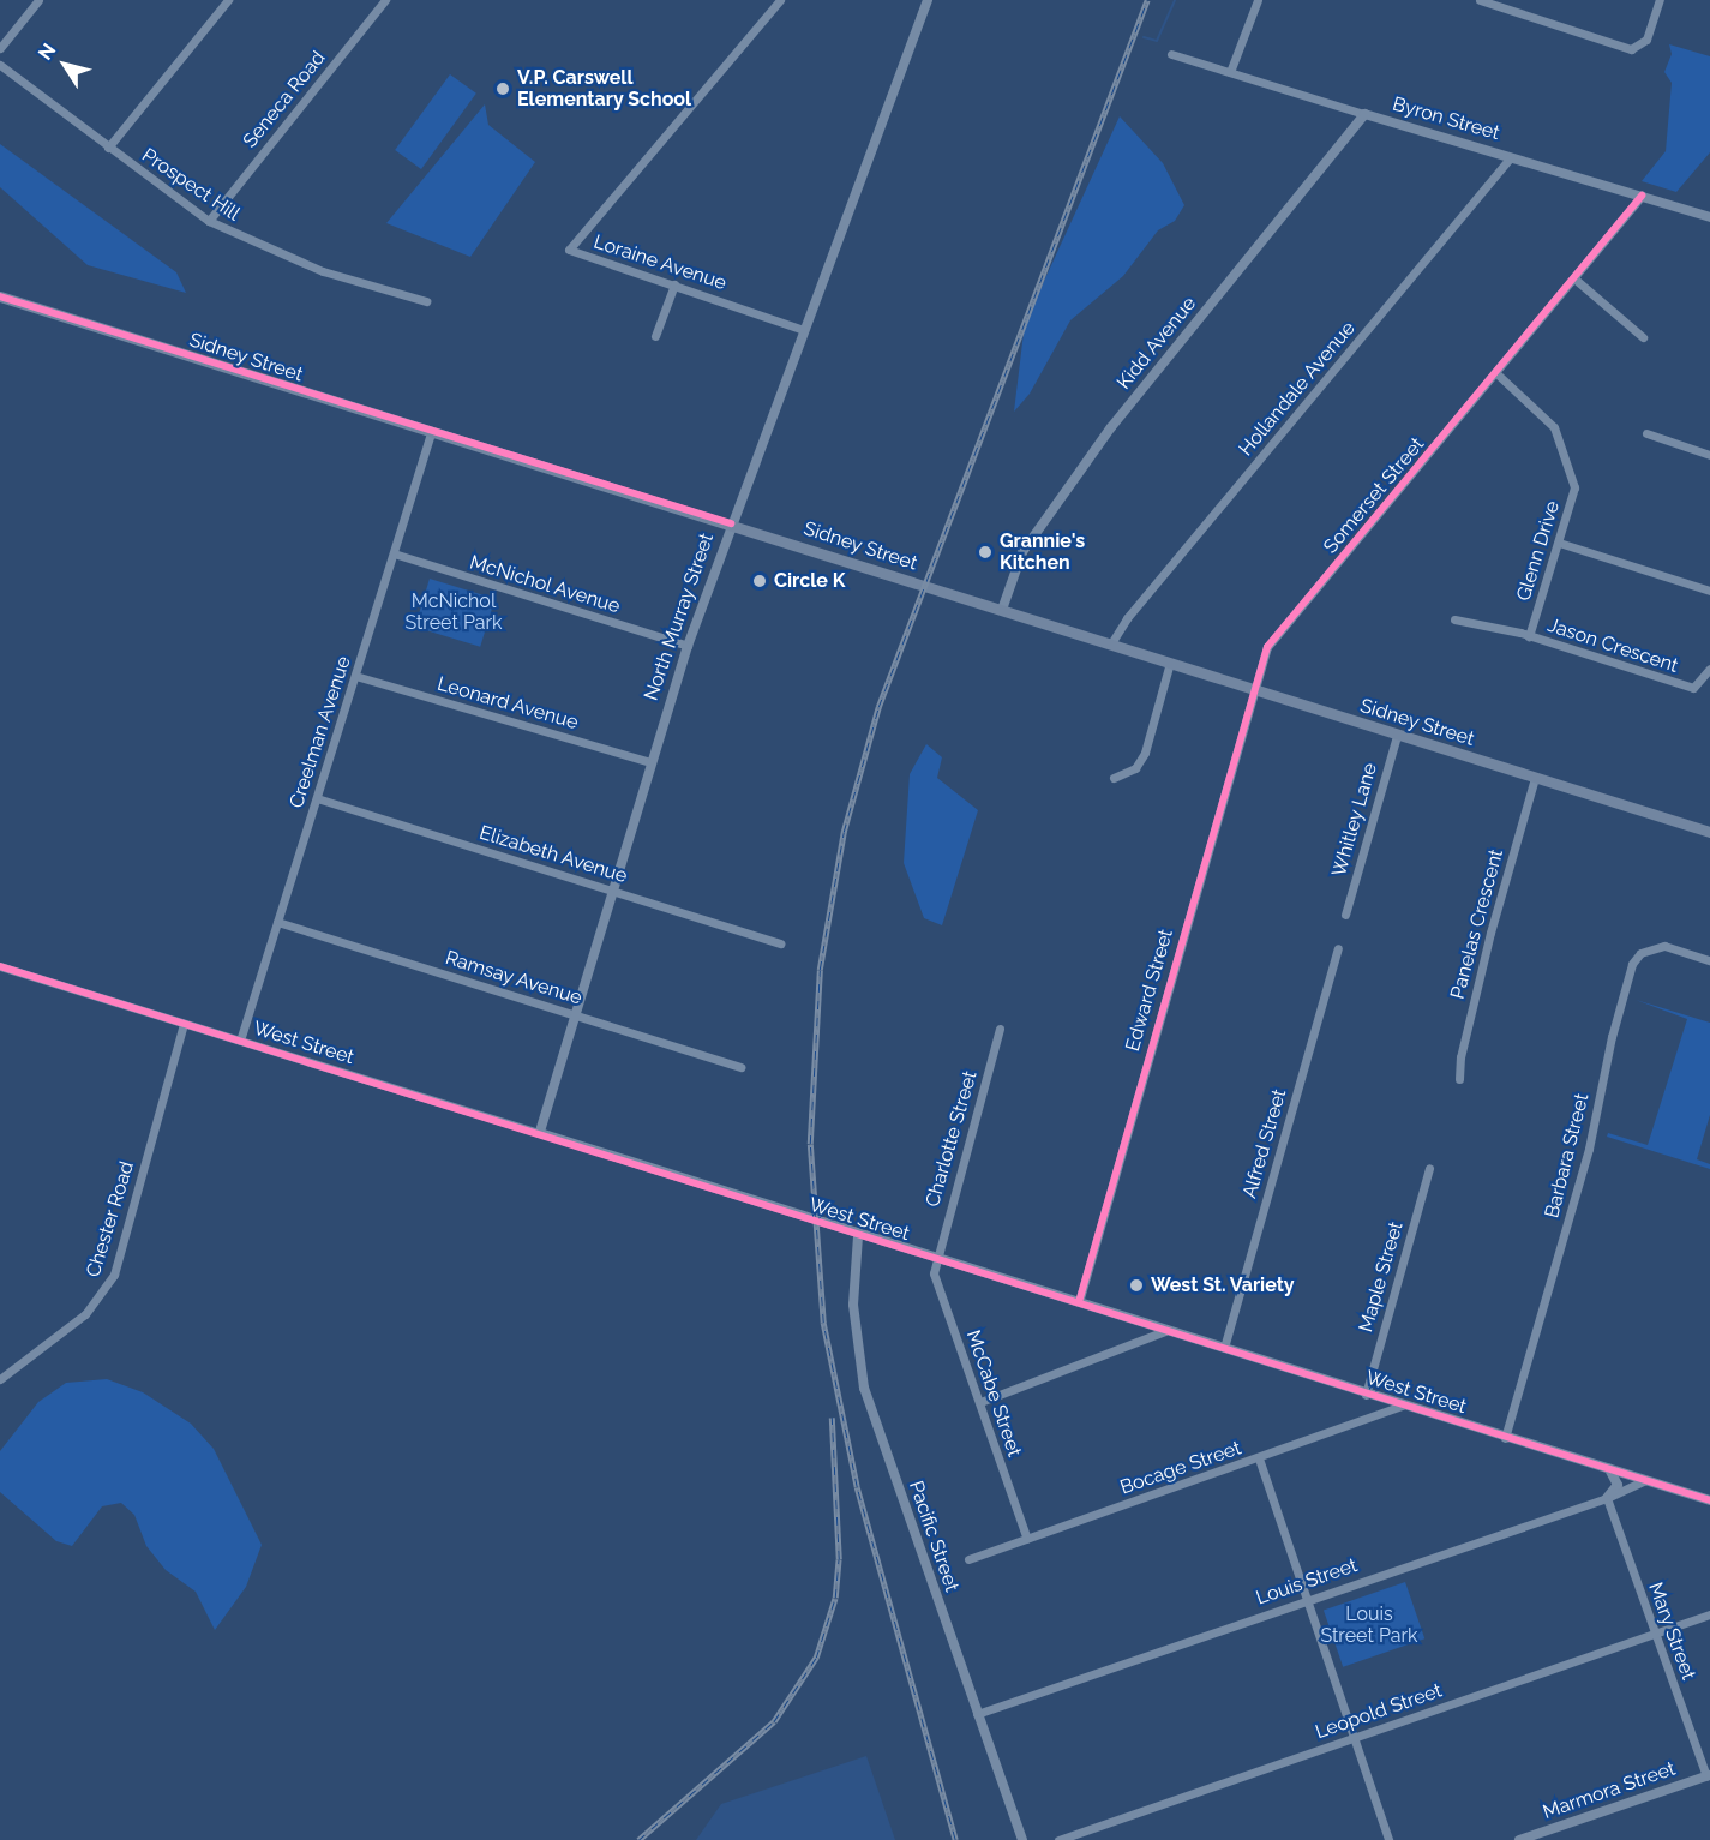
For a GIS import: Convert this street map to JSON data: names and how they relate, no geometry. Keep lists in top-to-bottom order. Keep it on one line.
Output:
{"streets":{"main road":["Sidney Street"],"street":["Seneca Road","Byron Street","Prospect Hill","Loraine Avenue","Kidd Avenue","Hollandale Avenue","Somerset Street","Glenn Drive","McNichol Avenue","North Murray Street","Jason Crescent","Leonard Avenue","Creelman Avenue","Whitley Lane","Elizabeth Avenue","Panelas Crescent","Ramsay Avenue","Edward Street","West Street","Charlotte Street","Alfred Street","Barbara Street","Chester Road","Maple Street","McCabe Street","Bocage Street","Pacific Street","Louis Street","Mary Street","Leopold Street","Marmora Street"]},"crossings":[["Seneca Road","Prospect Hill"],["Byron Street","Kidd Avenue"],["Byron Street","Hollandale Avenue"],["Byron Street","Somerset Street"],["Loraine Avenue","North Murray Street"],["Kidd Avenue","Sidney Street"],["Sidney Street","Hollandale Avenue"],["Sidney Street","Somerset Street"],["Sidney Street","North Murray Street"],["Sidney Street","Creelman Avenue"],["Sidney Street","Whitley Lane"],["Sidney Street","Panelas Crescent"],["Sidney Street","Edward Street"],["Somerset Street","Glenn Drive"],["Somerset Street","Edward Street"],["Glenn Drive","Jason Crescent"],["McNichol Avenue","North Murray Street"],["McNichol Avenue","Creelman Avenue"],["North Murray Street","Leonard Avenue"],["North Murray Street","Elizabeth Avenue"],["North Murray Street","Ramsay Avenue"],["North Murray Street","West Street"],["Leonard Avenue","Creelman Avenue"],["Creelman Avenue","Elizabeth Avenue"],["Creelman Avenue","Ramsay Avenue"],["Creelman Avenue","West Street"],["Edward Street","West Street"],["West Street","Charlotte Street"],["West Street","Alfred Street"],["West Street","Barbara Street"],["West Street","Chester Road"],["West Street","Maple Street"],["West Street","McCabe Street"],["West Street","Bocage Street"],["West Street","Pacific Street"],["West Street","Louis Street"],["Charlotte Street","McCabe Street"],["McCabe Street","Bocage Street"],["Pacific Street","Louis Street"],["Louis Street","Mary Street"],["Mary Street","Leopold Street"],["Mary Street","Marmora Street"]],"parks":["McNichol Street Park","Louis Street Park"],"places":["V.P. Carswell Elementary School","Grannie's Kitchen","Circle K","West St. Variety"],"north":"top left"}
